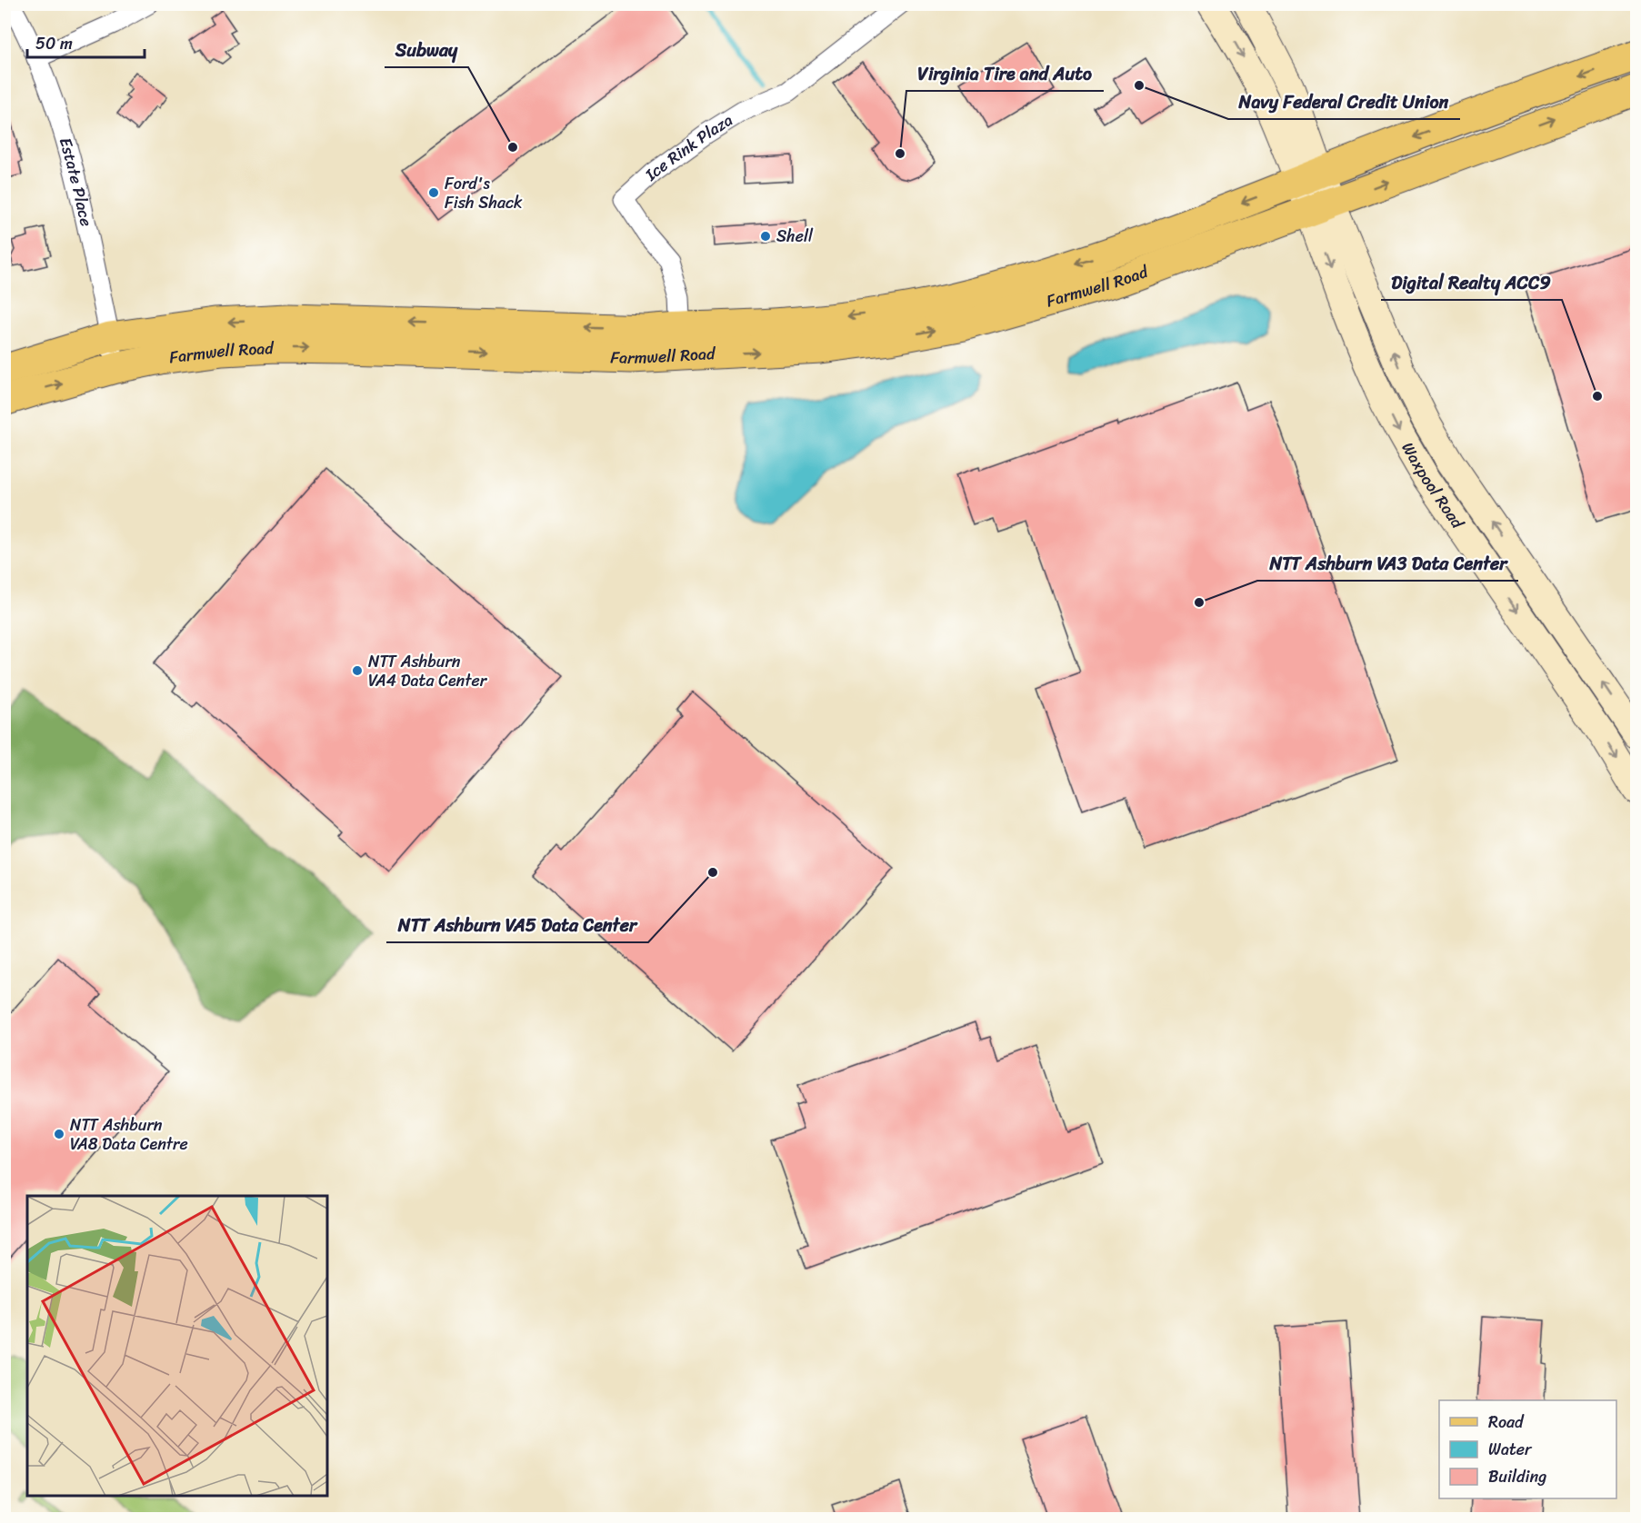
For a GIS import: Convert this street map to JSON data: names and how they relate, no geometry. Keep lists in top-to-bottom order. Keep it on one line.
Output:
{"streets":{"main road":["Farmwell Road","Waxpool Road"],"street":["Ice Rink Plaza","Estate Place"]},"crossings":[["Ice Rink Plaza","Farmwell Road"],["Estate Place","Farmwell Road"],["Farmwell Road","Waxpool Road"]],"places":["Navy Federal Credit Union","Subway","Virginia Tire and Auto","Ford's Fish Shack","Shell","Digital Realty ACC9","NTT Ashburn VA3 Data Center","NTT Ashburn VA4 Data Center","NTT Ashburn VA5 Data Center","NTT Ashburn VA8 Data Centre"],"legend":["Road","Water","Building"],"scale_bar":"50 m"}
